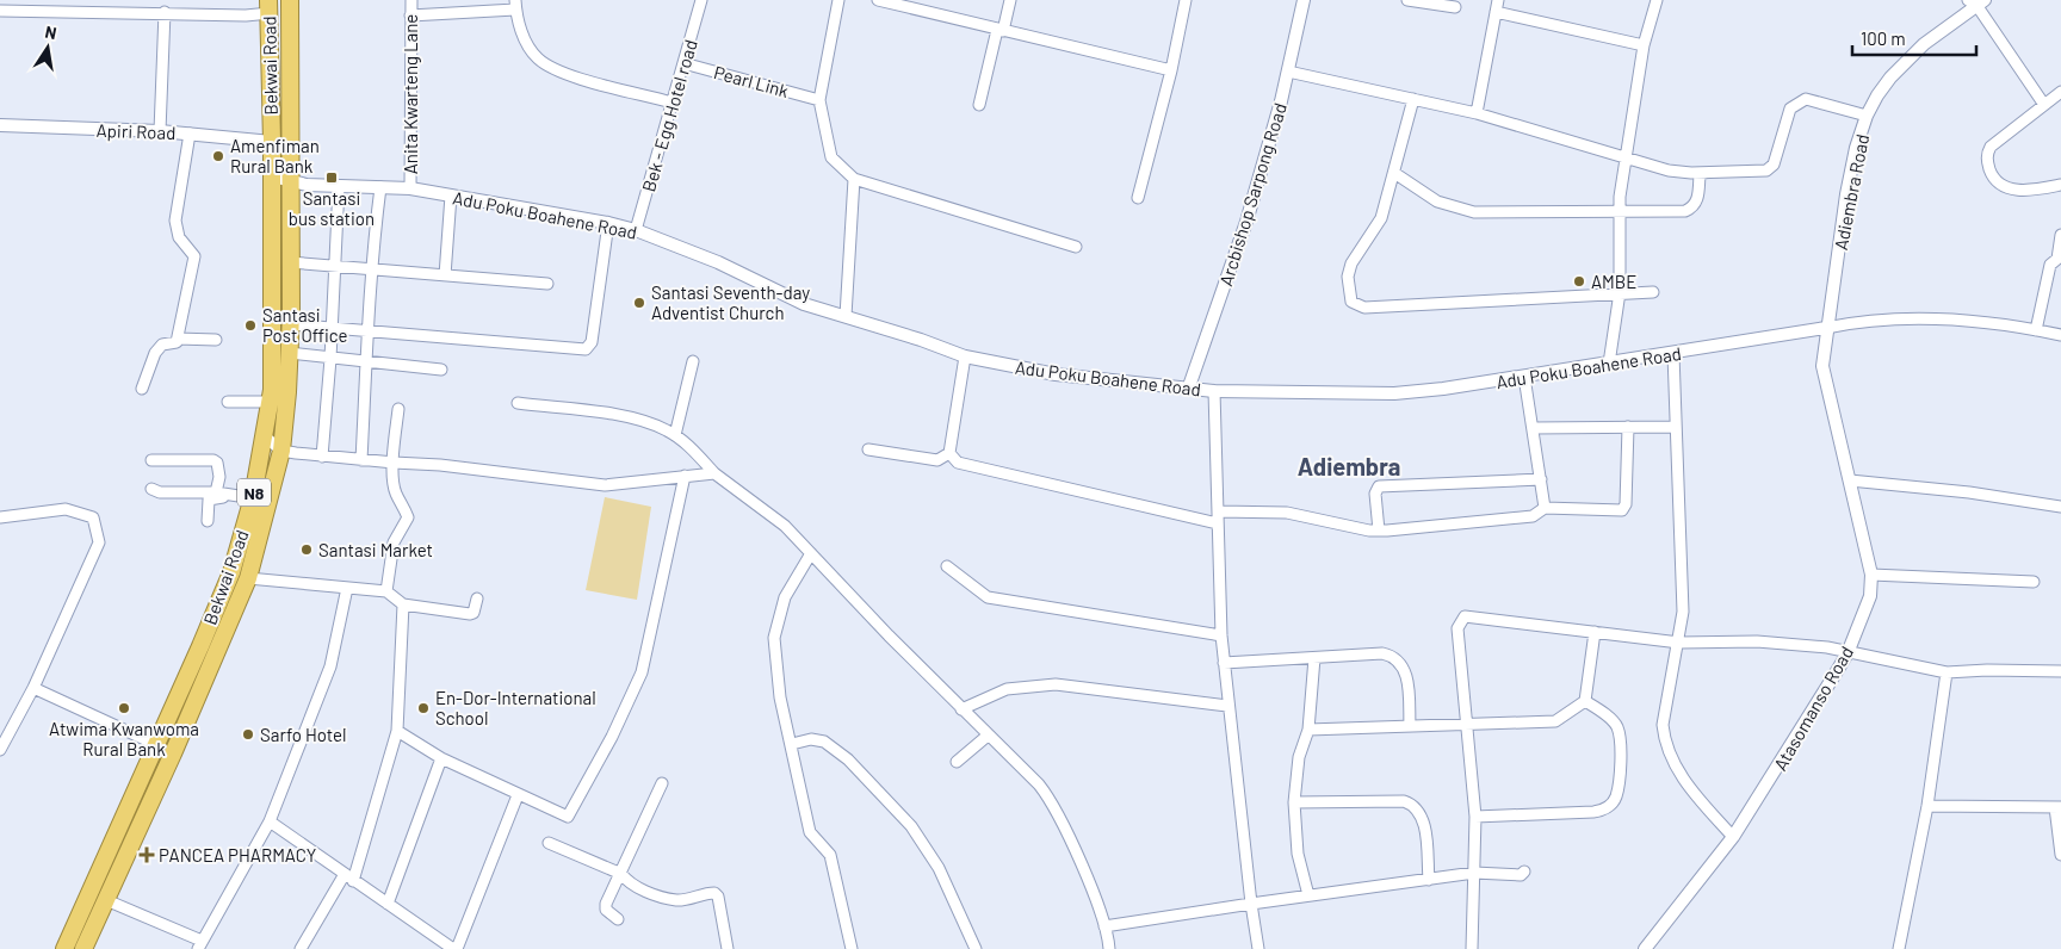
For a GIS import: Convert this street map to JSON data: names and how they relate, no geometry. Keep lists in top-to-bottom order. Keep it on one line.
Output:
{"streets":{"highway":["Bekwai Road","N8"],"street":["Pearl Link","Anita Kwarteng Lane","Bek - Egg Hotel road","Apiri Road","Adiembra Road","Arcbishop Sarpong Road","Adu Poku Boahene Road","Atasomanso Road"]},"crossings":[["Bekwai Road","Apiri Road"],["Bekwai Road","Adu Poku Boahene Road"],["Pearl Link","Bek - Egg Hotel road"],["Anita Kwarteng Lane","Adu Poku Boahene Road"],["Bek - Egg Hotel road","Adu Poku Boahene Road"],["Adiembra Road","Adu Poku Boahene Road"],["Adiembra Road","Atasomanso Road"],["Arcbishop Sarpong Road","Adu Poku Boahene Road"],["Adu Poku Boahene Road","Atasomanso Road"]],"districts":["Adiembra"],"places":{"other":["Amenfiman Rural Bank","AMBE","Santasi Seventh-day Adventist Church","Santasi Post Office","Santasi Market","Atwima Kwanwoma Rural Bank","En-Dor-International School","Sarfo Hotel"],"transit":["Santasi bus station"],"health":["PANCEA PHARMACY"]},"scale_bar":"100 m","north":"top"}
